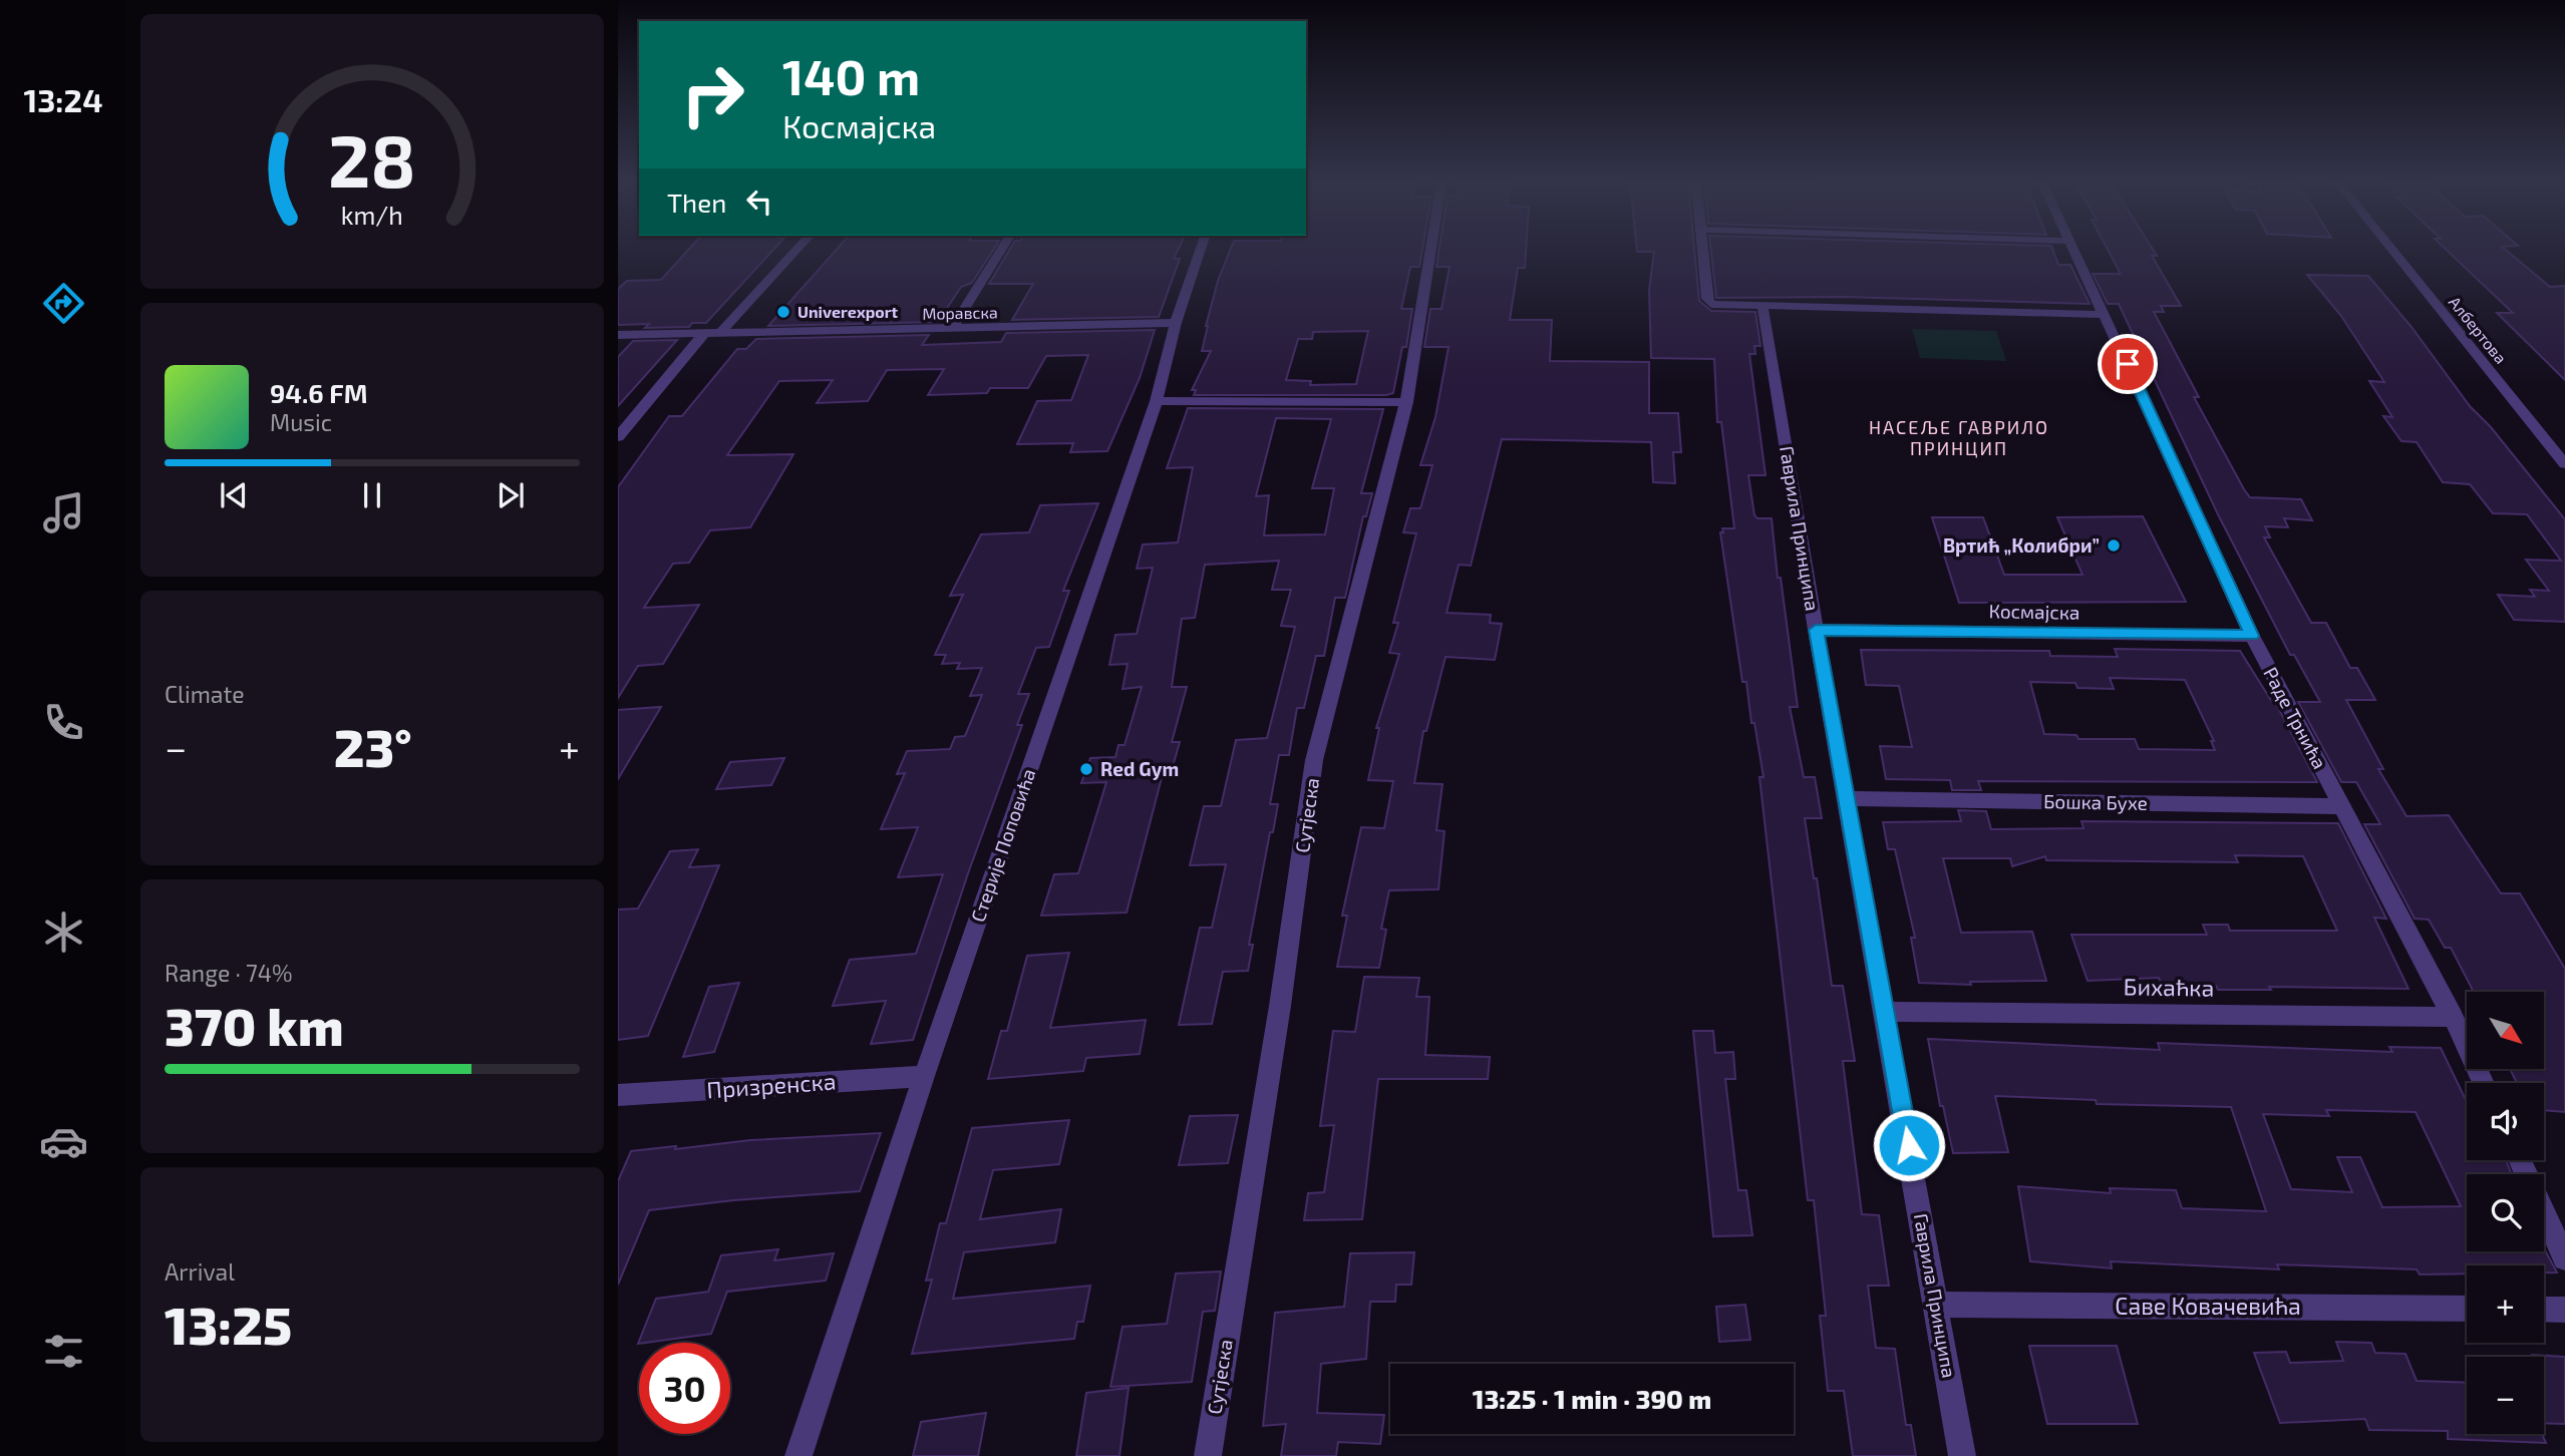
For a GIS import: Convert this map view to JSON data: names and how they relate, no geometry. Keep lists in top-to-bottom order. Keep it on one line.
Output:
{"streets":{"street":["Моравска","Албертова","Гаврила Принципа","Космајска","Раде Трнића","Бошка Бухе","Сутјеска","Стерије Поповића","Бихаћка","Призренска","Саве Ковачевића"]},"crossings":[["Моравска","Стерије Поповића"],["Гаврила Принципа","Космајска"],["Гаврила Принципа","Бошка Бухе"],["Гаврила Принципа","Бихаћка"],["Гаврила Принципа","Саве Ковачевића"],["Космајска","Раде Трнића"],["Раде Трнића","Бошка Бухе"],["Раде Трнића","Бихаћка"],["Стерије Поповића","Призренска"]],"districts":["НАСЕЉЕ ГАВРИЛО ПРИНЦИП"],"places":["Univerexport","Вртић „Колибри”","Red Gym"],"north":"bottom right","page":{"tabs":"13:24","turn":["140 m","Космајска"],"then":"Then","song":["94.6 FM","Music"],"tile":["Climate",["Range · 74%","370 km"],["Arrival","13:25"]],"heat":["−","23°","+"],"map_buttons":["+","−"],"limit":"30","trip":"13:25 · 1 min · 390 m","gauge":["28","km/h"]}}
